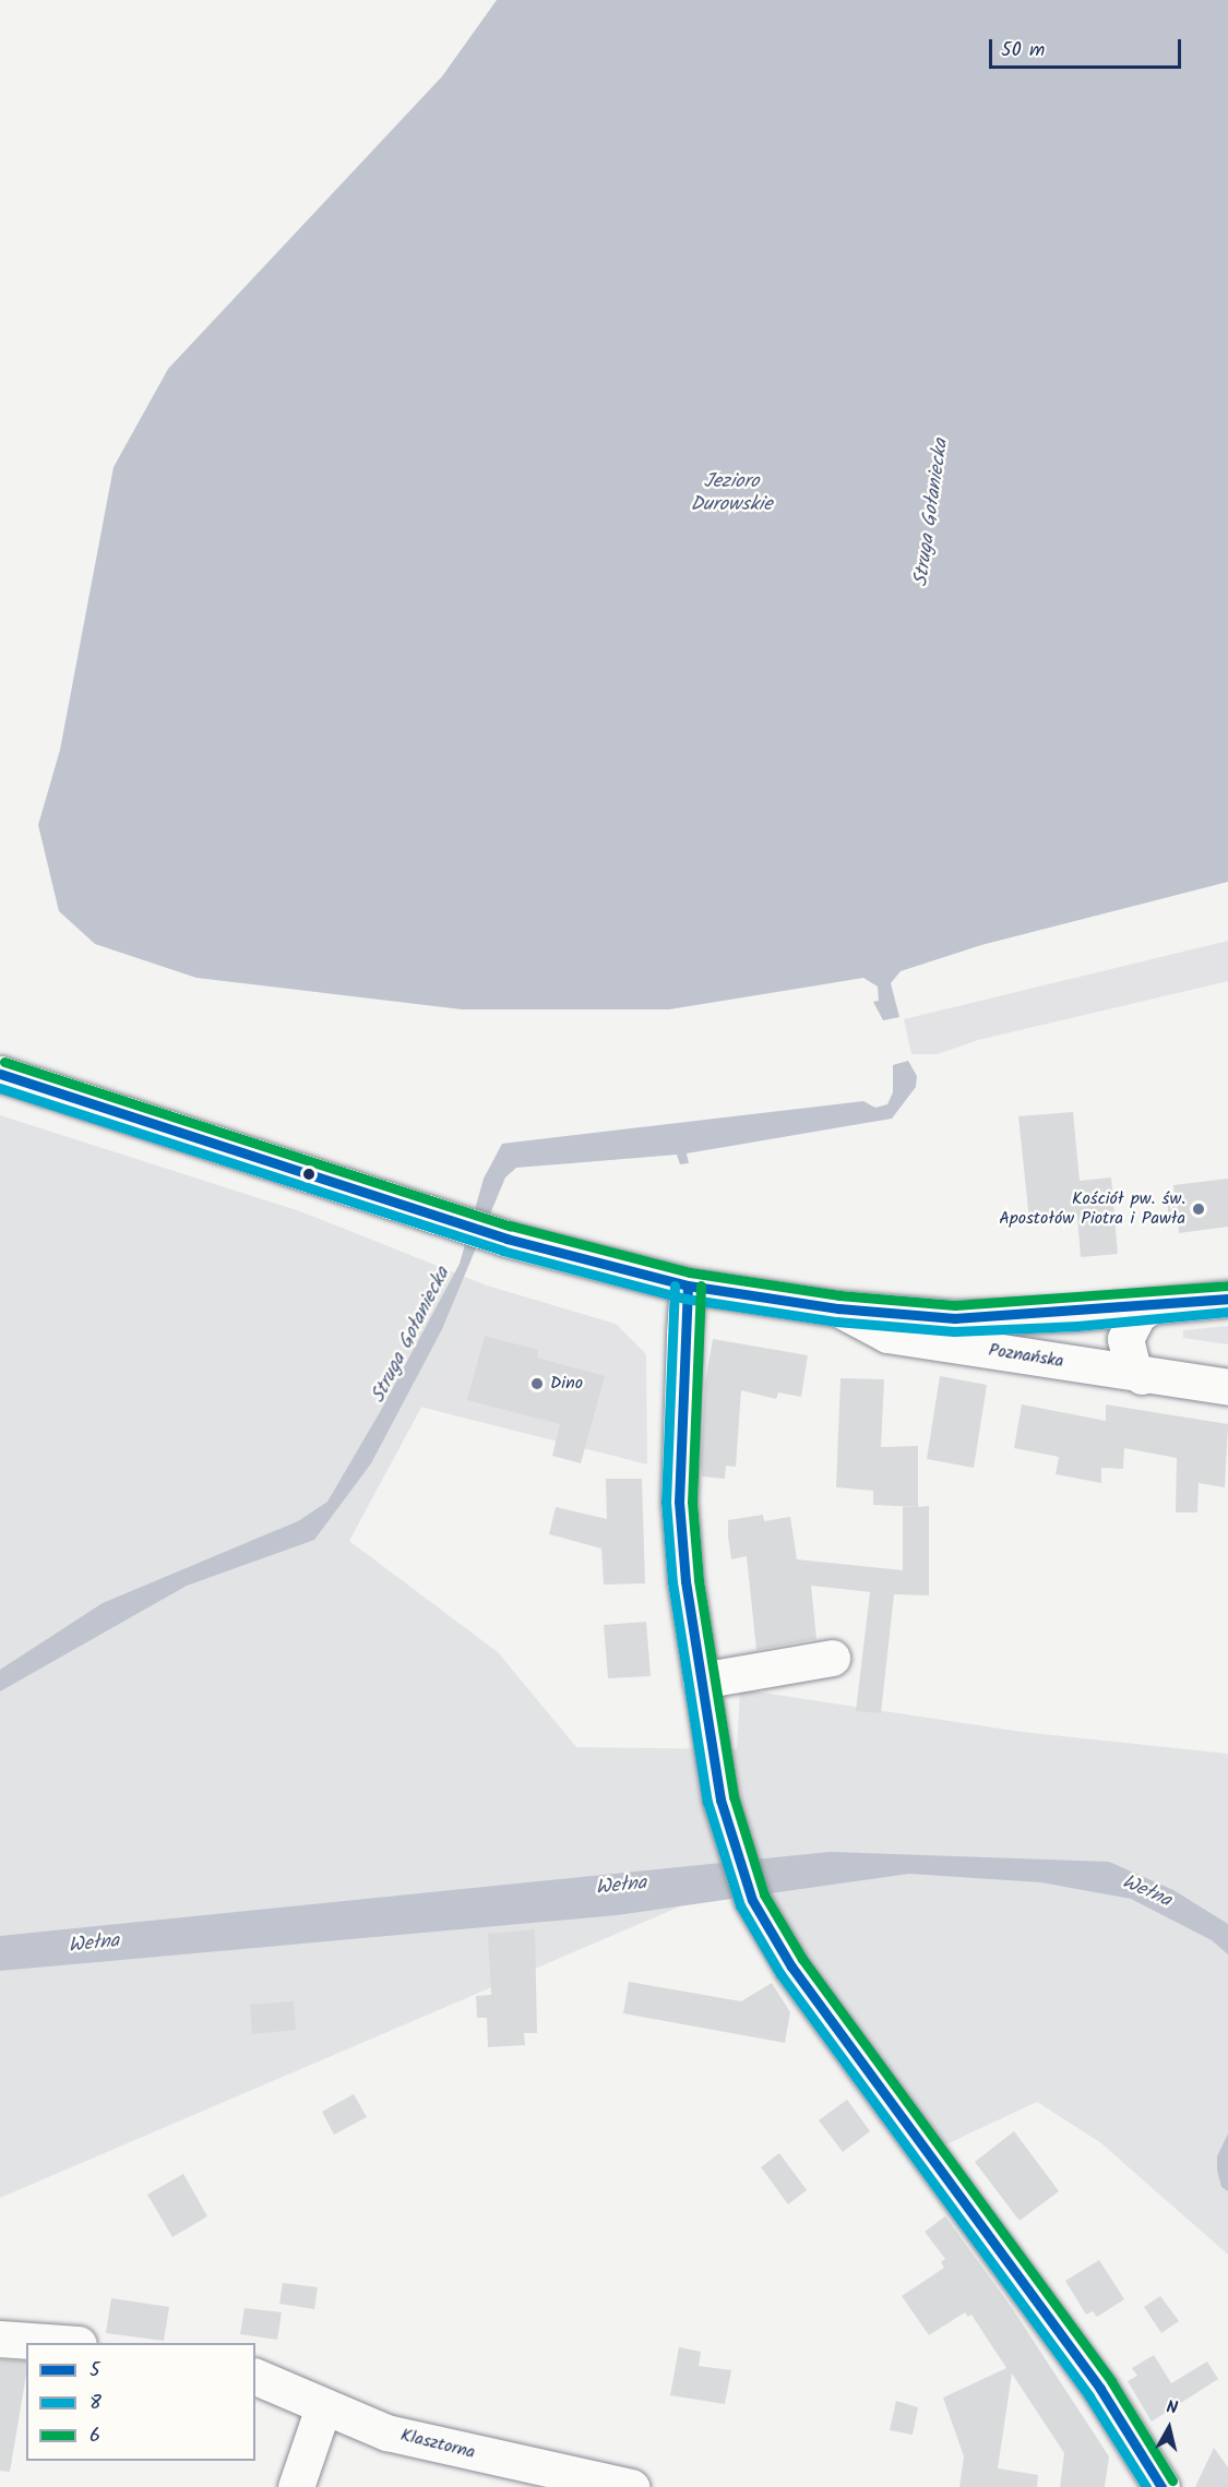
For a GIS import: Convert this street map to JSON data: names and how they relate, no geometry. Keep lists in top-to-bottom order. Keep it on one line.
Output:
{"streets":{"main road":["Poznańska","Klasztorna"]},"water":["Jezioro Durowskie","Struga Gołaniecka","Wełna"],"places":["Kościół pw. św. Apostołów Piotra i Pawła","Dino"],"lines":["transit line 6","transit line 5","transit line 8"],"legend":["5","8","6"],"scale_bar":"50 m","north":"top"}
